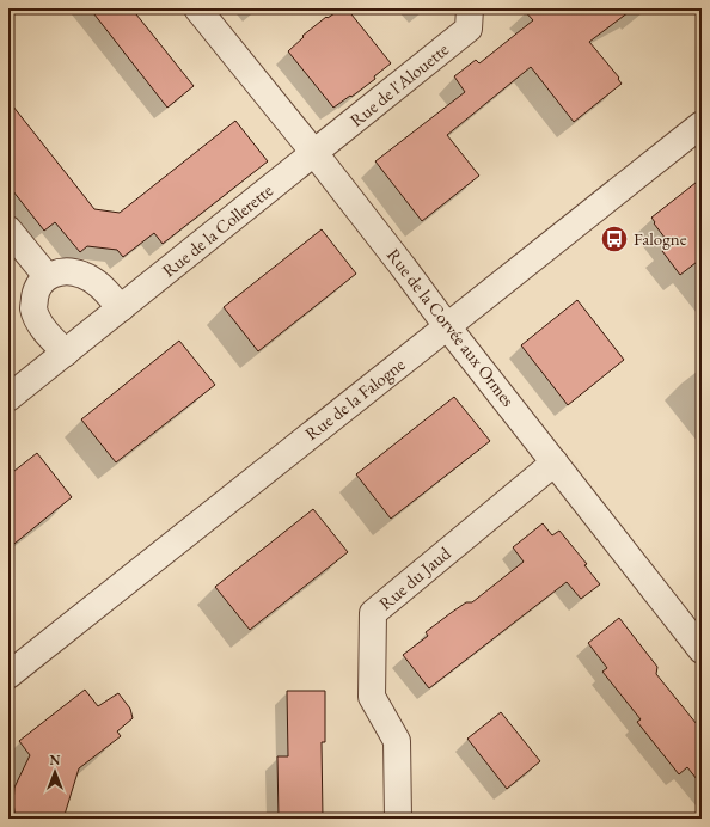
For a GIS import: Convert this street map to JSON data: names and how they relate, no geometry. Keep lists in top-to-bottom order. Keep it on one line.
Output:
{"streets":{"street":["Rue de l'Alouette","Rue de la Collerette","Rue de la Corvée aux Ormes","Rue de la Falogne","Rue du Jaud"]},"crossings":[["Rue de l'Alouette","Rue de la Collerette"],["Rue de l'Alouette","Rue de la Corvée aux Ormes"],["Rue de la Collerette","Rue de la Corvée aux Ormes"],["Rue de la Corvée aux Ormes","Rue de la Falogne"],["Rue de la Corvée aux Ormes","Rue du Jaud"]],"places":{"bus stop":["Falogne"]},"north":"top"}
